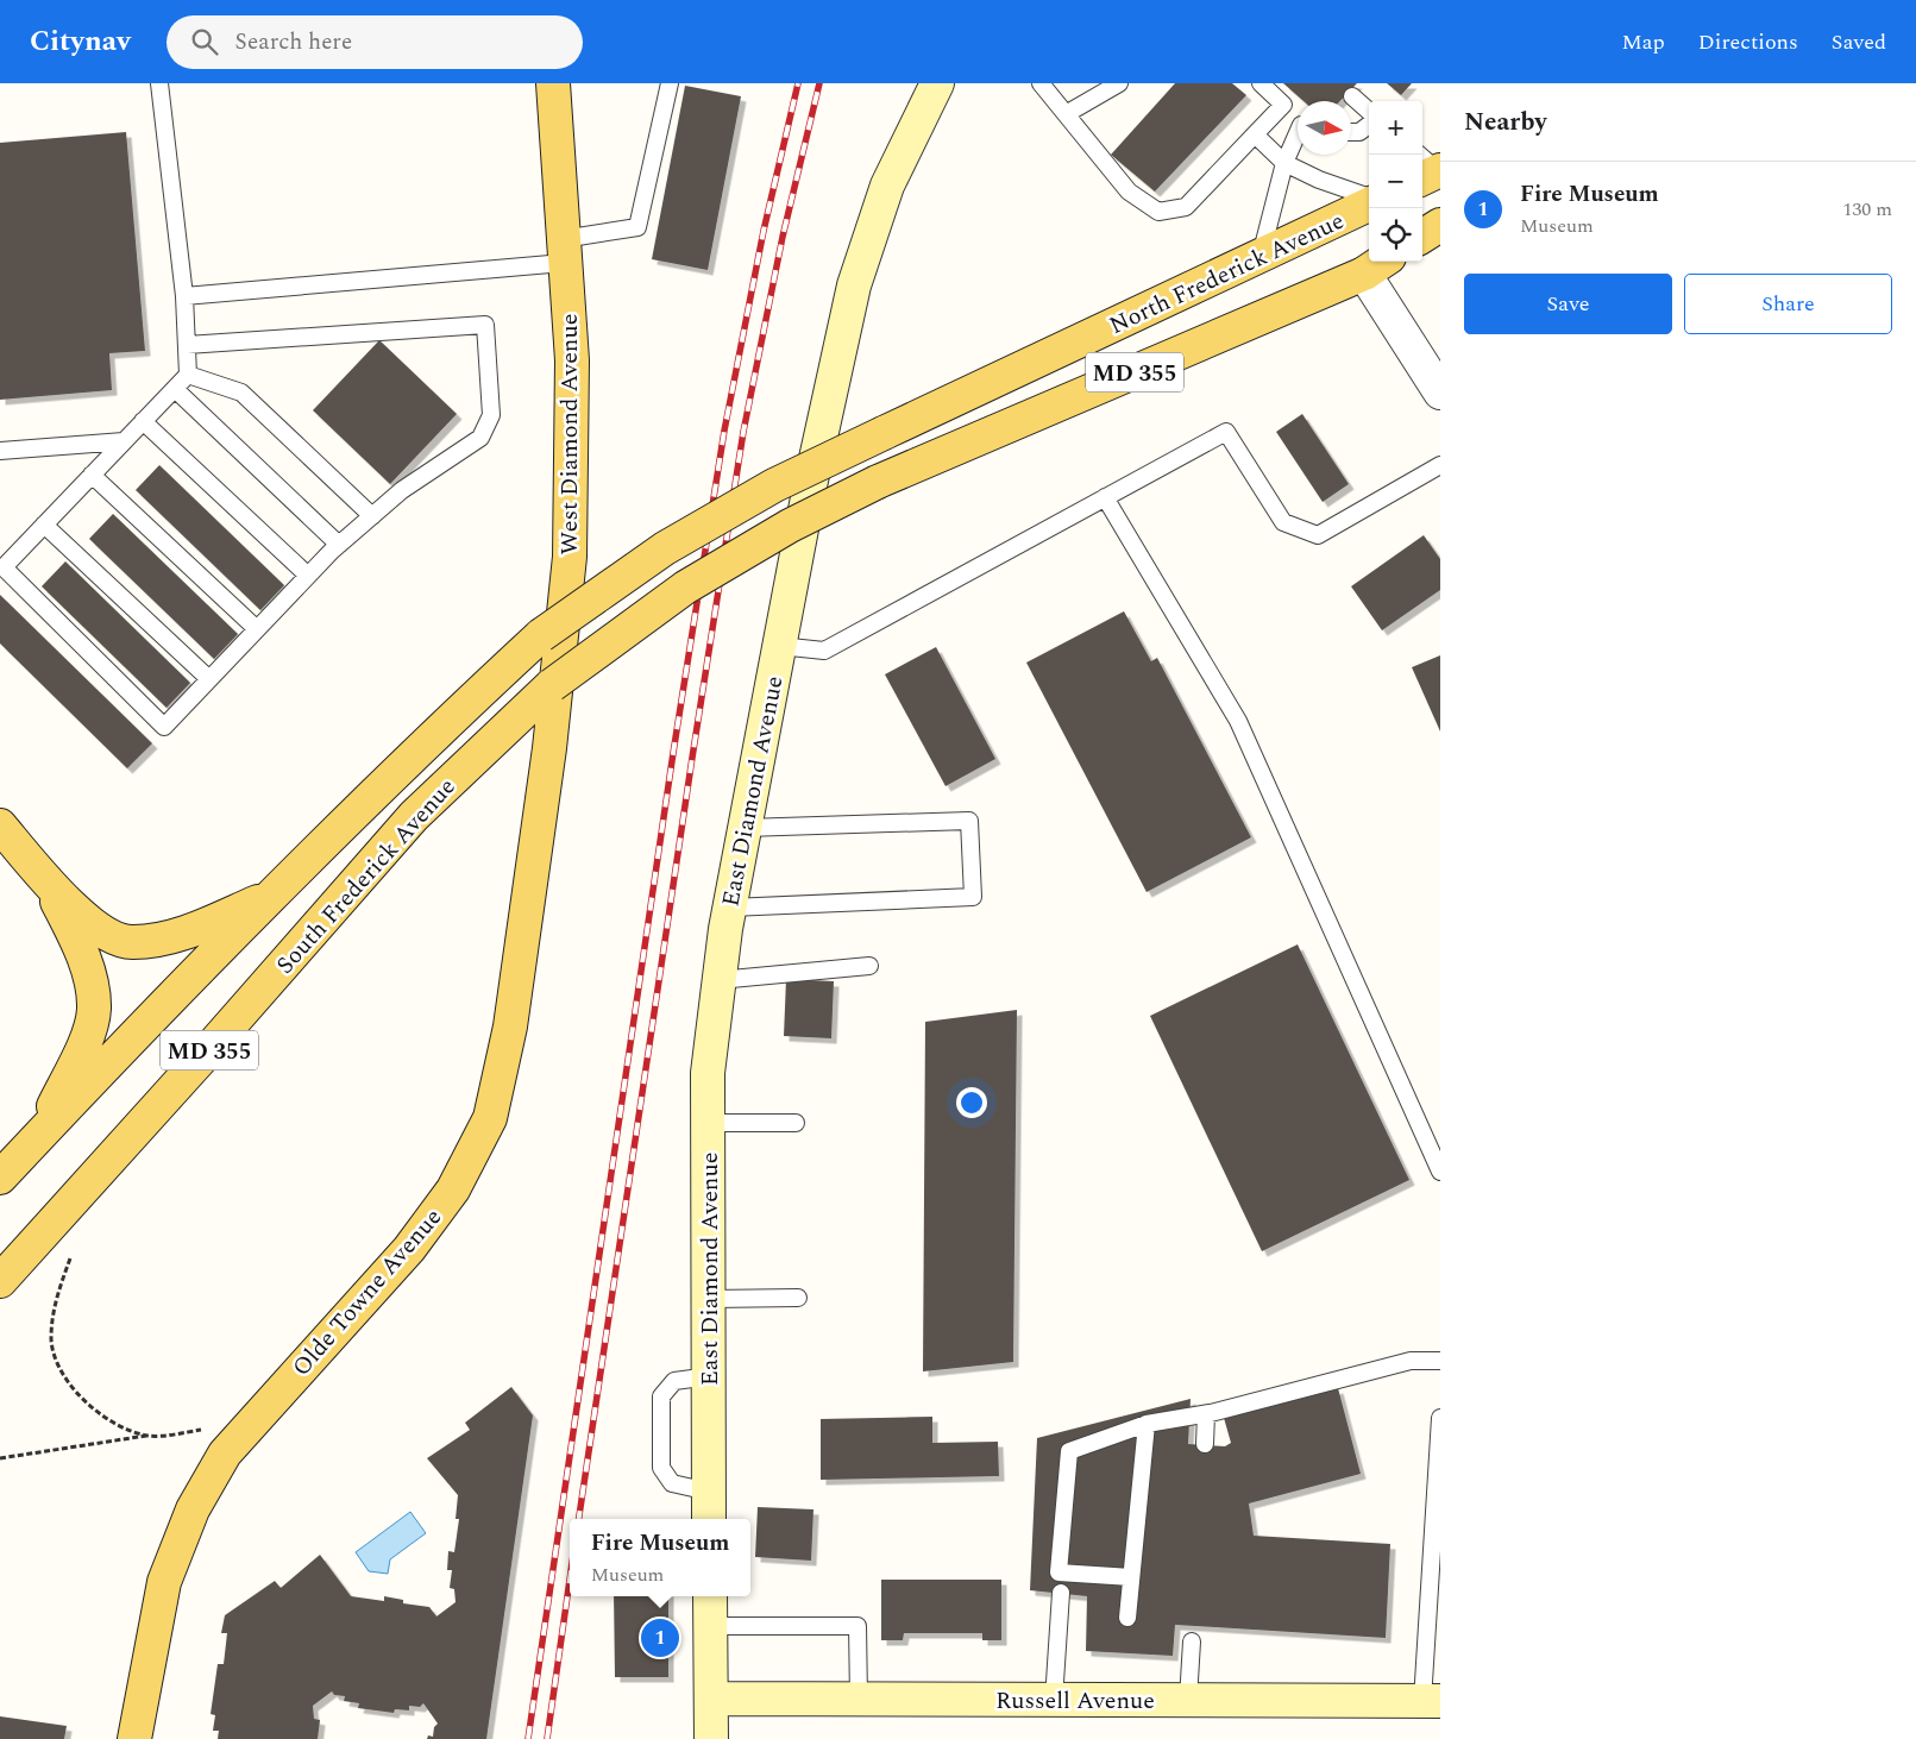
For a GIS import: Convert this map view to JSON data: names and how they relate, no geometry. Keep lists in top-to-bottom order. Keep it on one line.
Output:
{"streets":{"main road":["North Frederick Avenue","MD 355","West Diamond Avenue","South Frederick Avenue","Olde Towne Avenue"],"street":["East Diamond Avenue","Russell Avenue"]},"crossings":[["North Frederick Avenue","South Frederick Avenue"],["West Diamond Avenue","Olde Towne Avenue"]],"north":"right","page":{"header":"Citynav","search":"Search here","nav":["Map","Directions","Saved"],"heading":"Nearby","map_buttons":["+","−"],"list":[{"mark":"1","name":"Fire Museum","note":"Museum","value":"130 m"}],"buttons":["Save","Share"],"popup":["Fire Museum","Museum"],"pins":"1"}}
